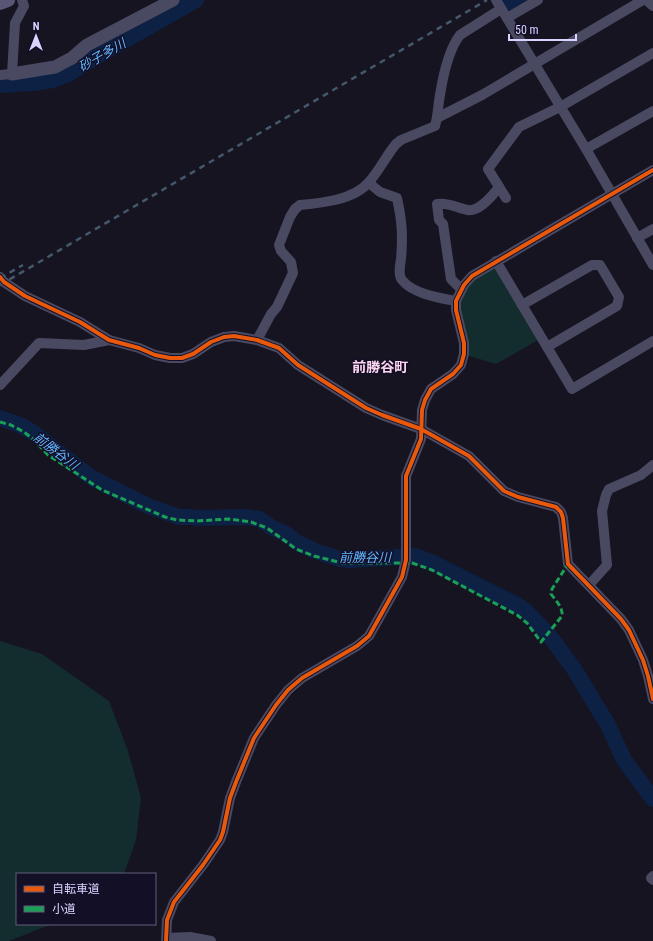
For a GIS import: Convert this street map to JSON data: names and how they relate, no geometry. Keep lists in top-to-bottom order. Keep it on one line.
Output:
{"districts":["前勝谷町"],"water":["砂子多川","前勝谷川"],"legend":["自転車道","小道"],"scale_bar":"50 m","north":"top"}
